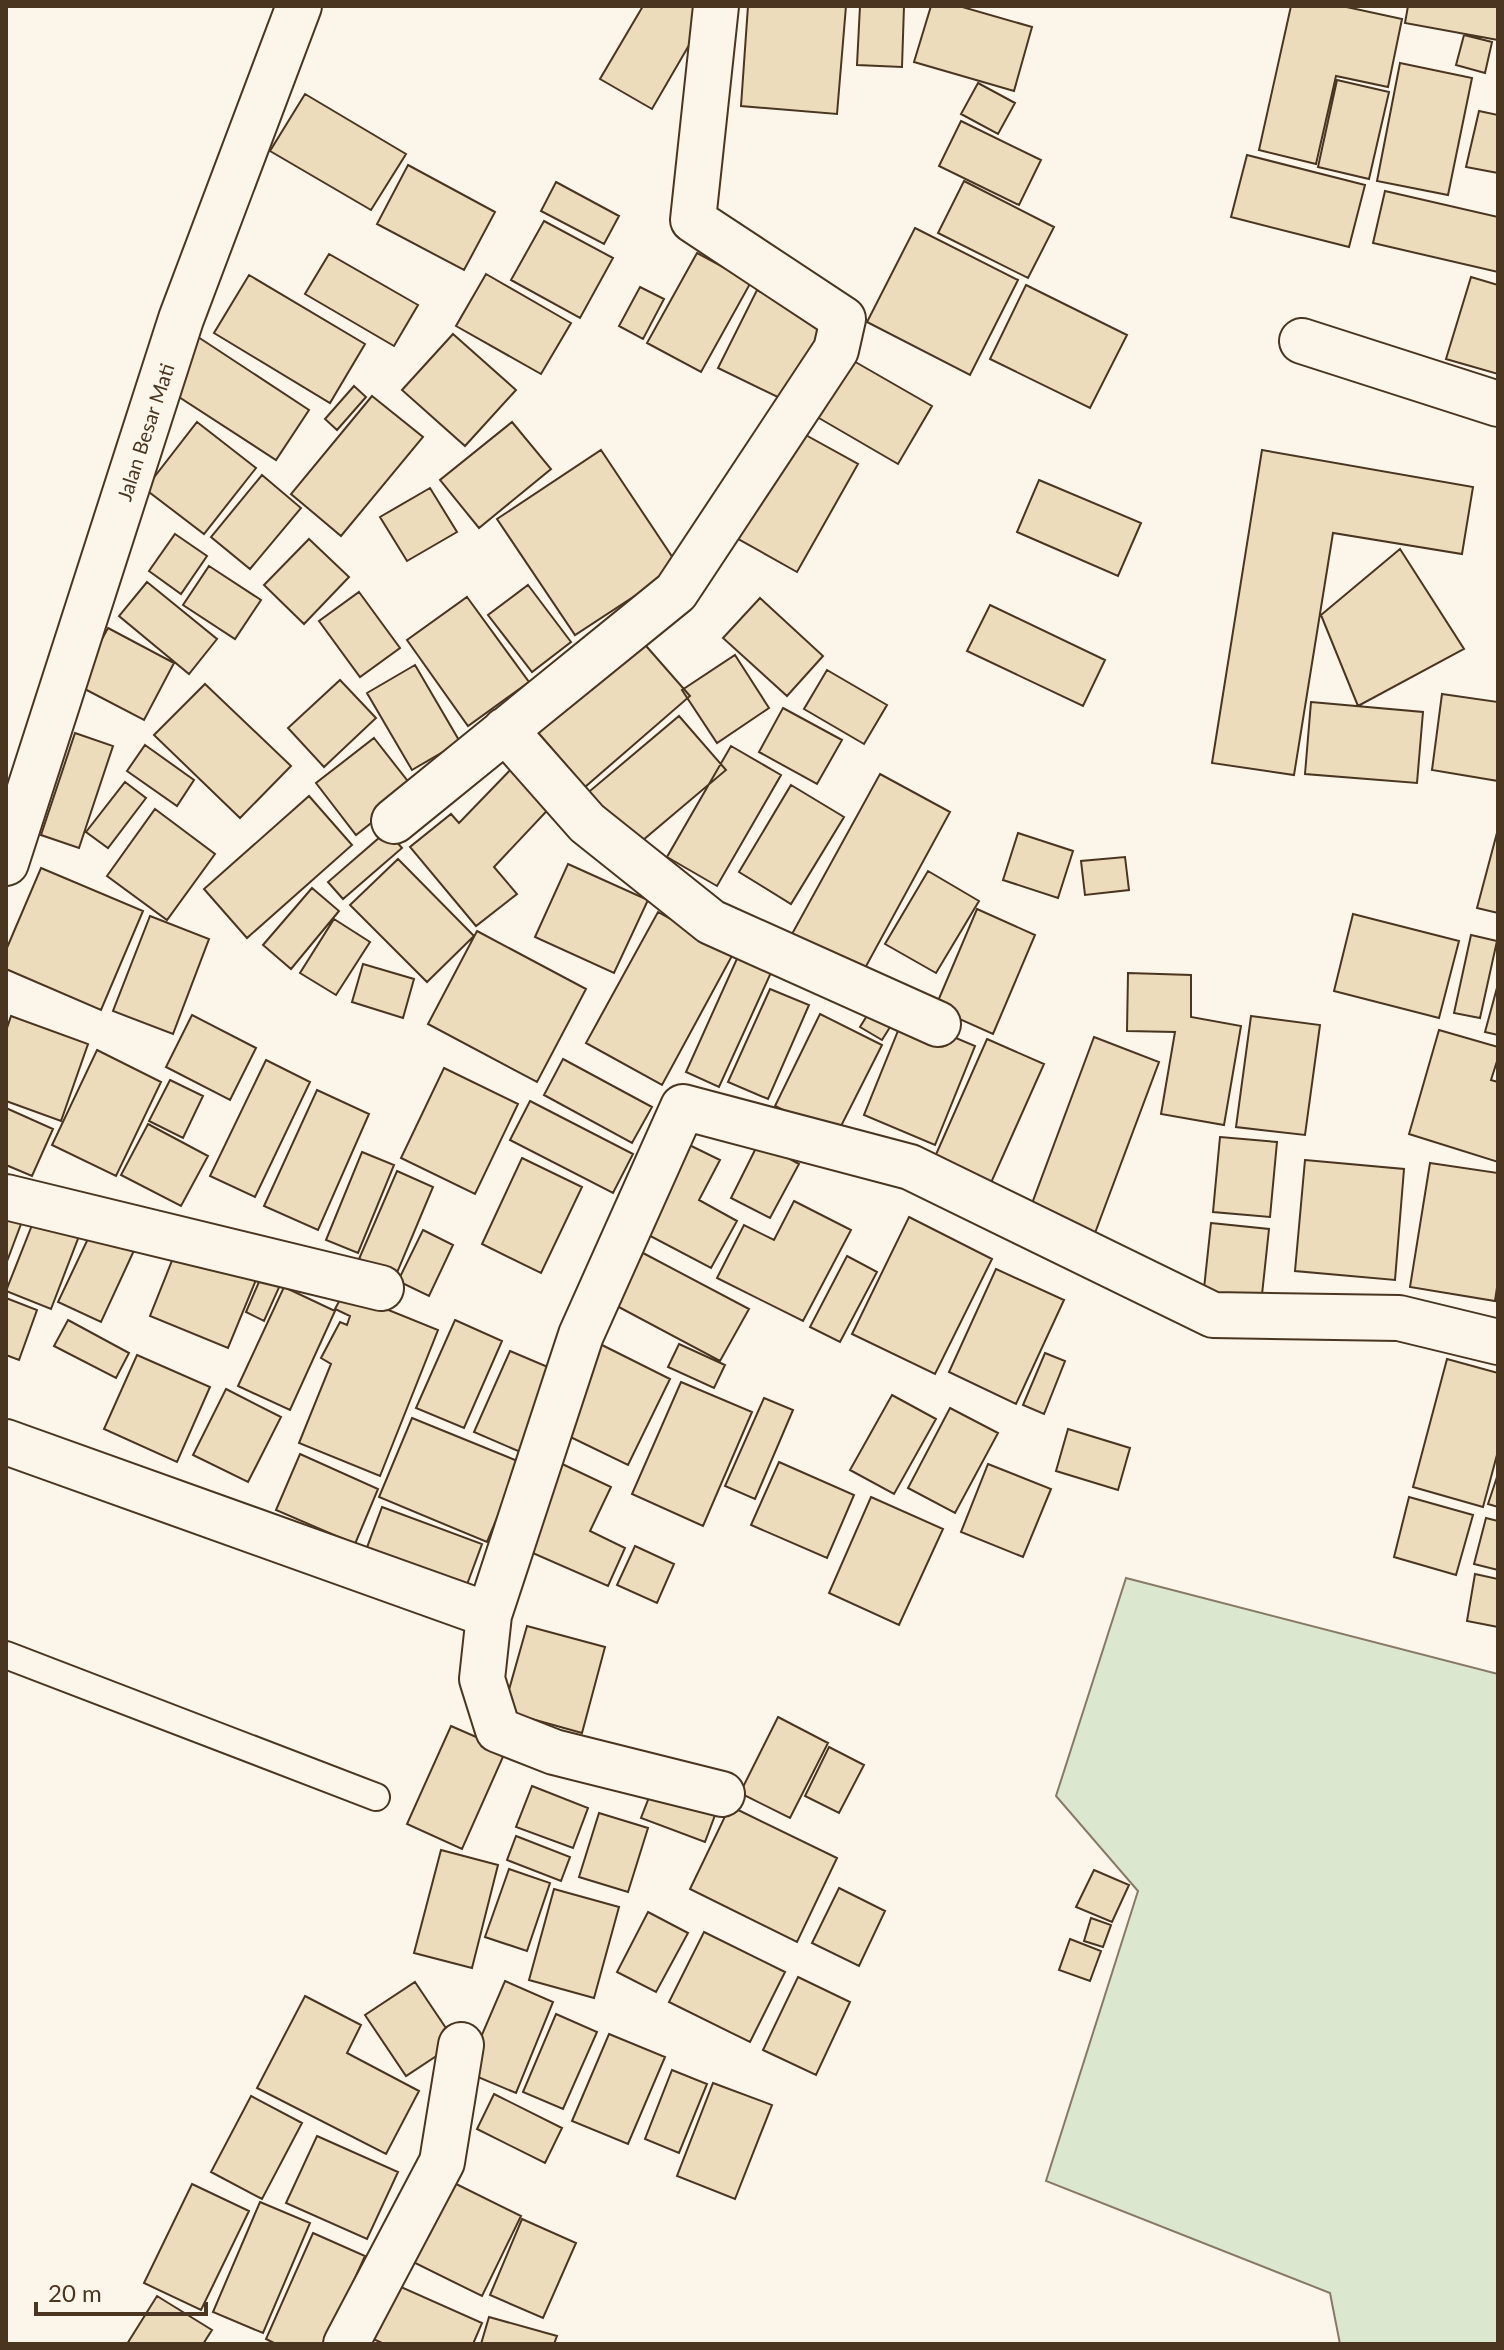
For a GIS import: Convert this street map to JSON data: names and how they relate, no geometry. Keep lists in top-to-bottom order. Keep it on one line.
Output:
{"streets":{"street":["Jalan Besar Mati"]},"scale_bar":"20 m"}
